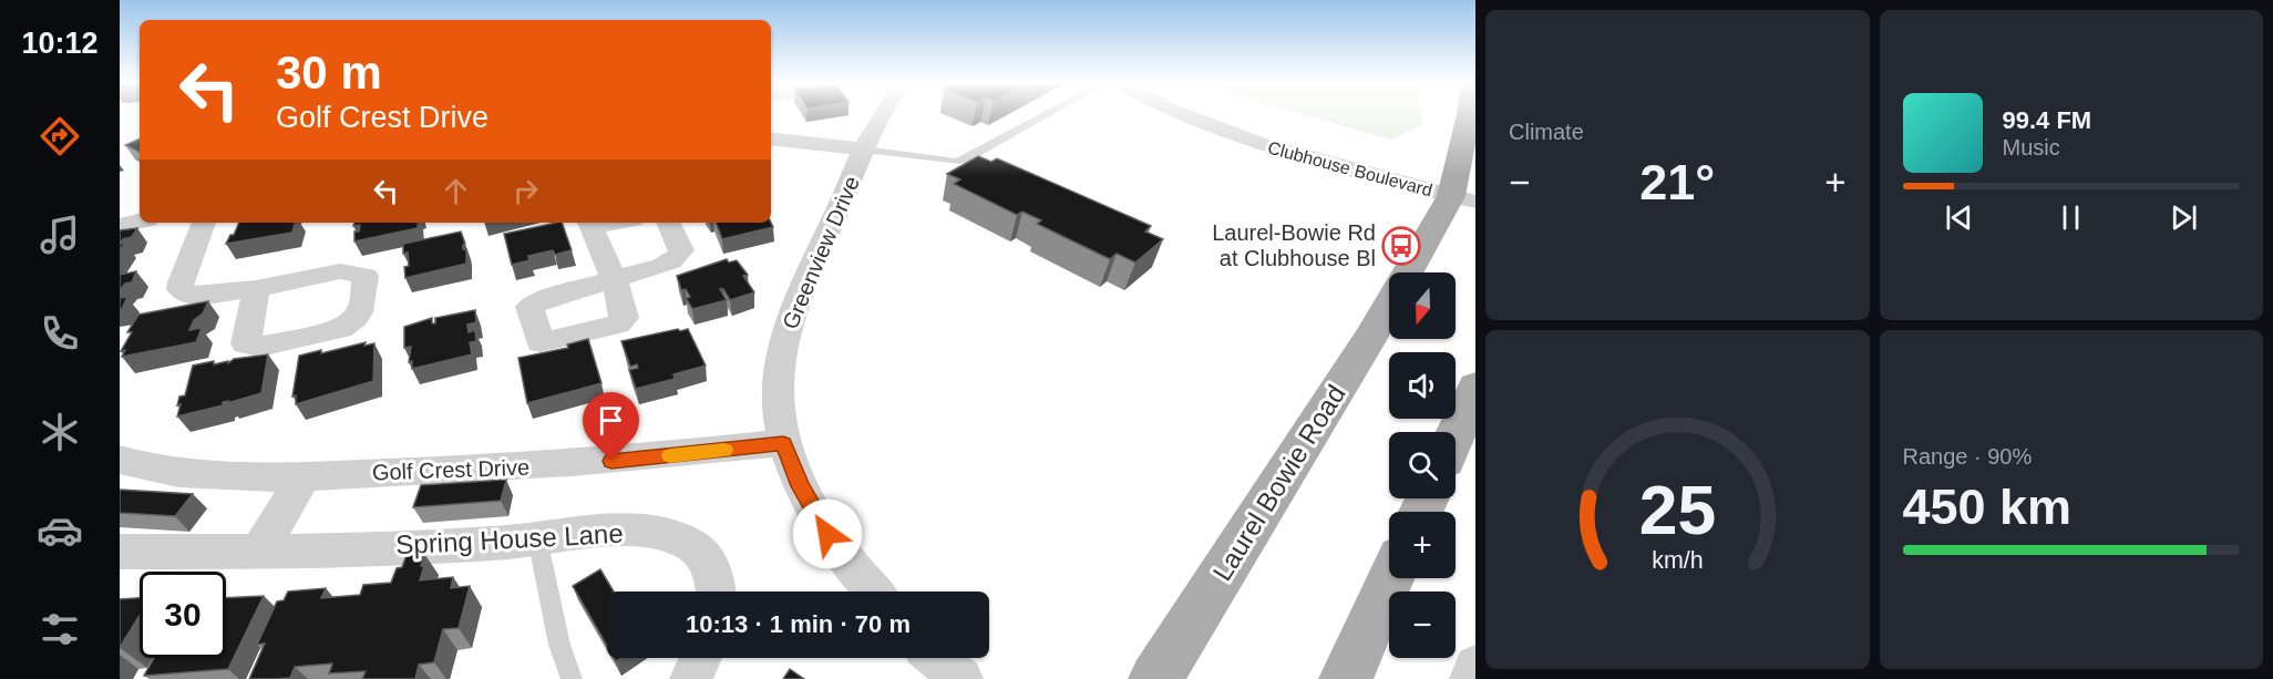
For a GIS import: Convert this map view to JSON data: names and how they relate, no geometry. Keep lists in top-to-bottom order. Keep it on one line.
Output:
{"streets":{"main road":["Laurel Bowie Road"],"street":["Clubhouse Boulevard","Greenview Drive","Golf Crest Drive","Spring House Lane"]},"crossings":[["Clubhouse Boulevard","Laurel Bowie Road"],["Greenview Drive","Golf Crest Drive"]],"places":{"bus stop":["Laurel-Bowie Rd at Clubhouse Bl"]},"north":"bottom","page":{"tabs":"10:12","tile":["Climate",["Range · 90%","450 km"]],"turn":["30 m","Golf Crest Drive"],"song":["99.4 FM","Music"],"heat":["−","21°","+"],"map_buttons":["+","−"],"limit":"30","trip":"10:13 · 1 min · 70 m","gauge":["25","km/h"]}}
